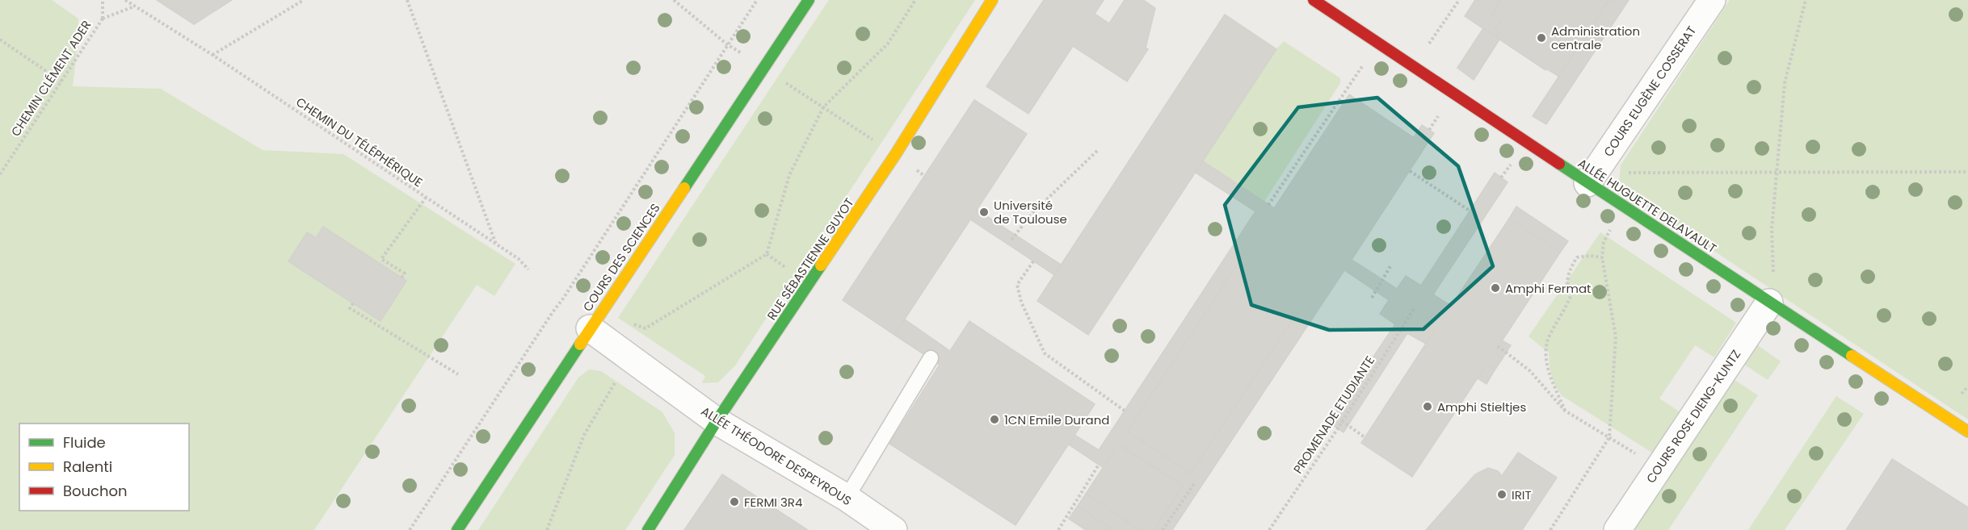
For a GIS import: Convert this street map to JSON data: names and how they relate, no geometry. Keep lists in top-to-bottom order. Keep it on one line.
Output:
{"streets":{"street":["COURS EUGÈNE COSSERAT","ALLÉE HUGUETTE DELAVAULT","COURS DES SCIENCES","RUE SÉBASTIENNE GUYOT","COURS ROSE DIENG-KUNTZ","ALLÉE THÉODORE DESPEYROUS"],"path":["CHEMIN CLÉMENT ADER","CHEMIN DU TÉLÉPHÉRIQUE","PROMENADE ETUDIANTE"]},"crossings":[["COURS EUGÈNE COSSERAT","ALLÉE HUGUETTE DELAVAULT"],["ALLÉE HUGUETTE DELAVAULT","COURS ROSE DIENG-KUNTZ"],["COURS DES SCIENCES","ALLÉE THÉODORE DESPEYROUS"],["RUE SÉBASTIENNE GUYOT","ALLÉE THÉODORE DESPEYROUS"]],"places":["Administration centrale","Université de Toulouse","Amphi Fermat","Amphi Stieltjes","1CN Emile Durand","IRIT","FERMI 3R4"],"legend":["Fluide","Ralenti","Bouchon"]}
